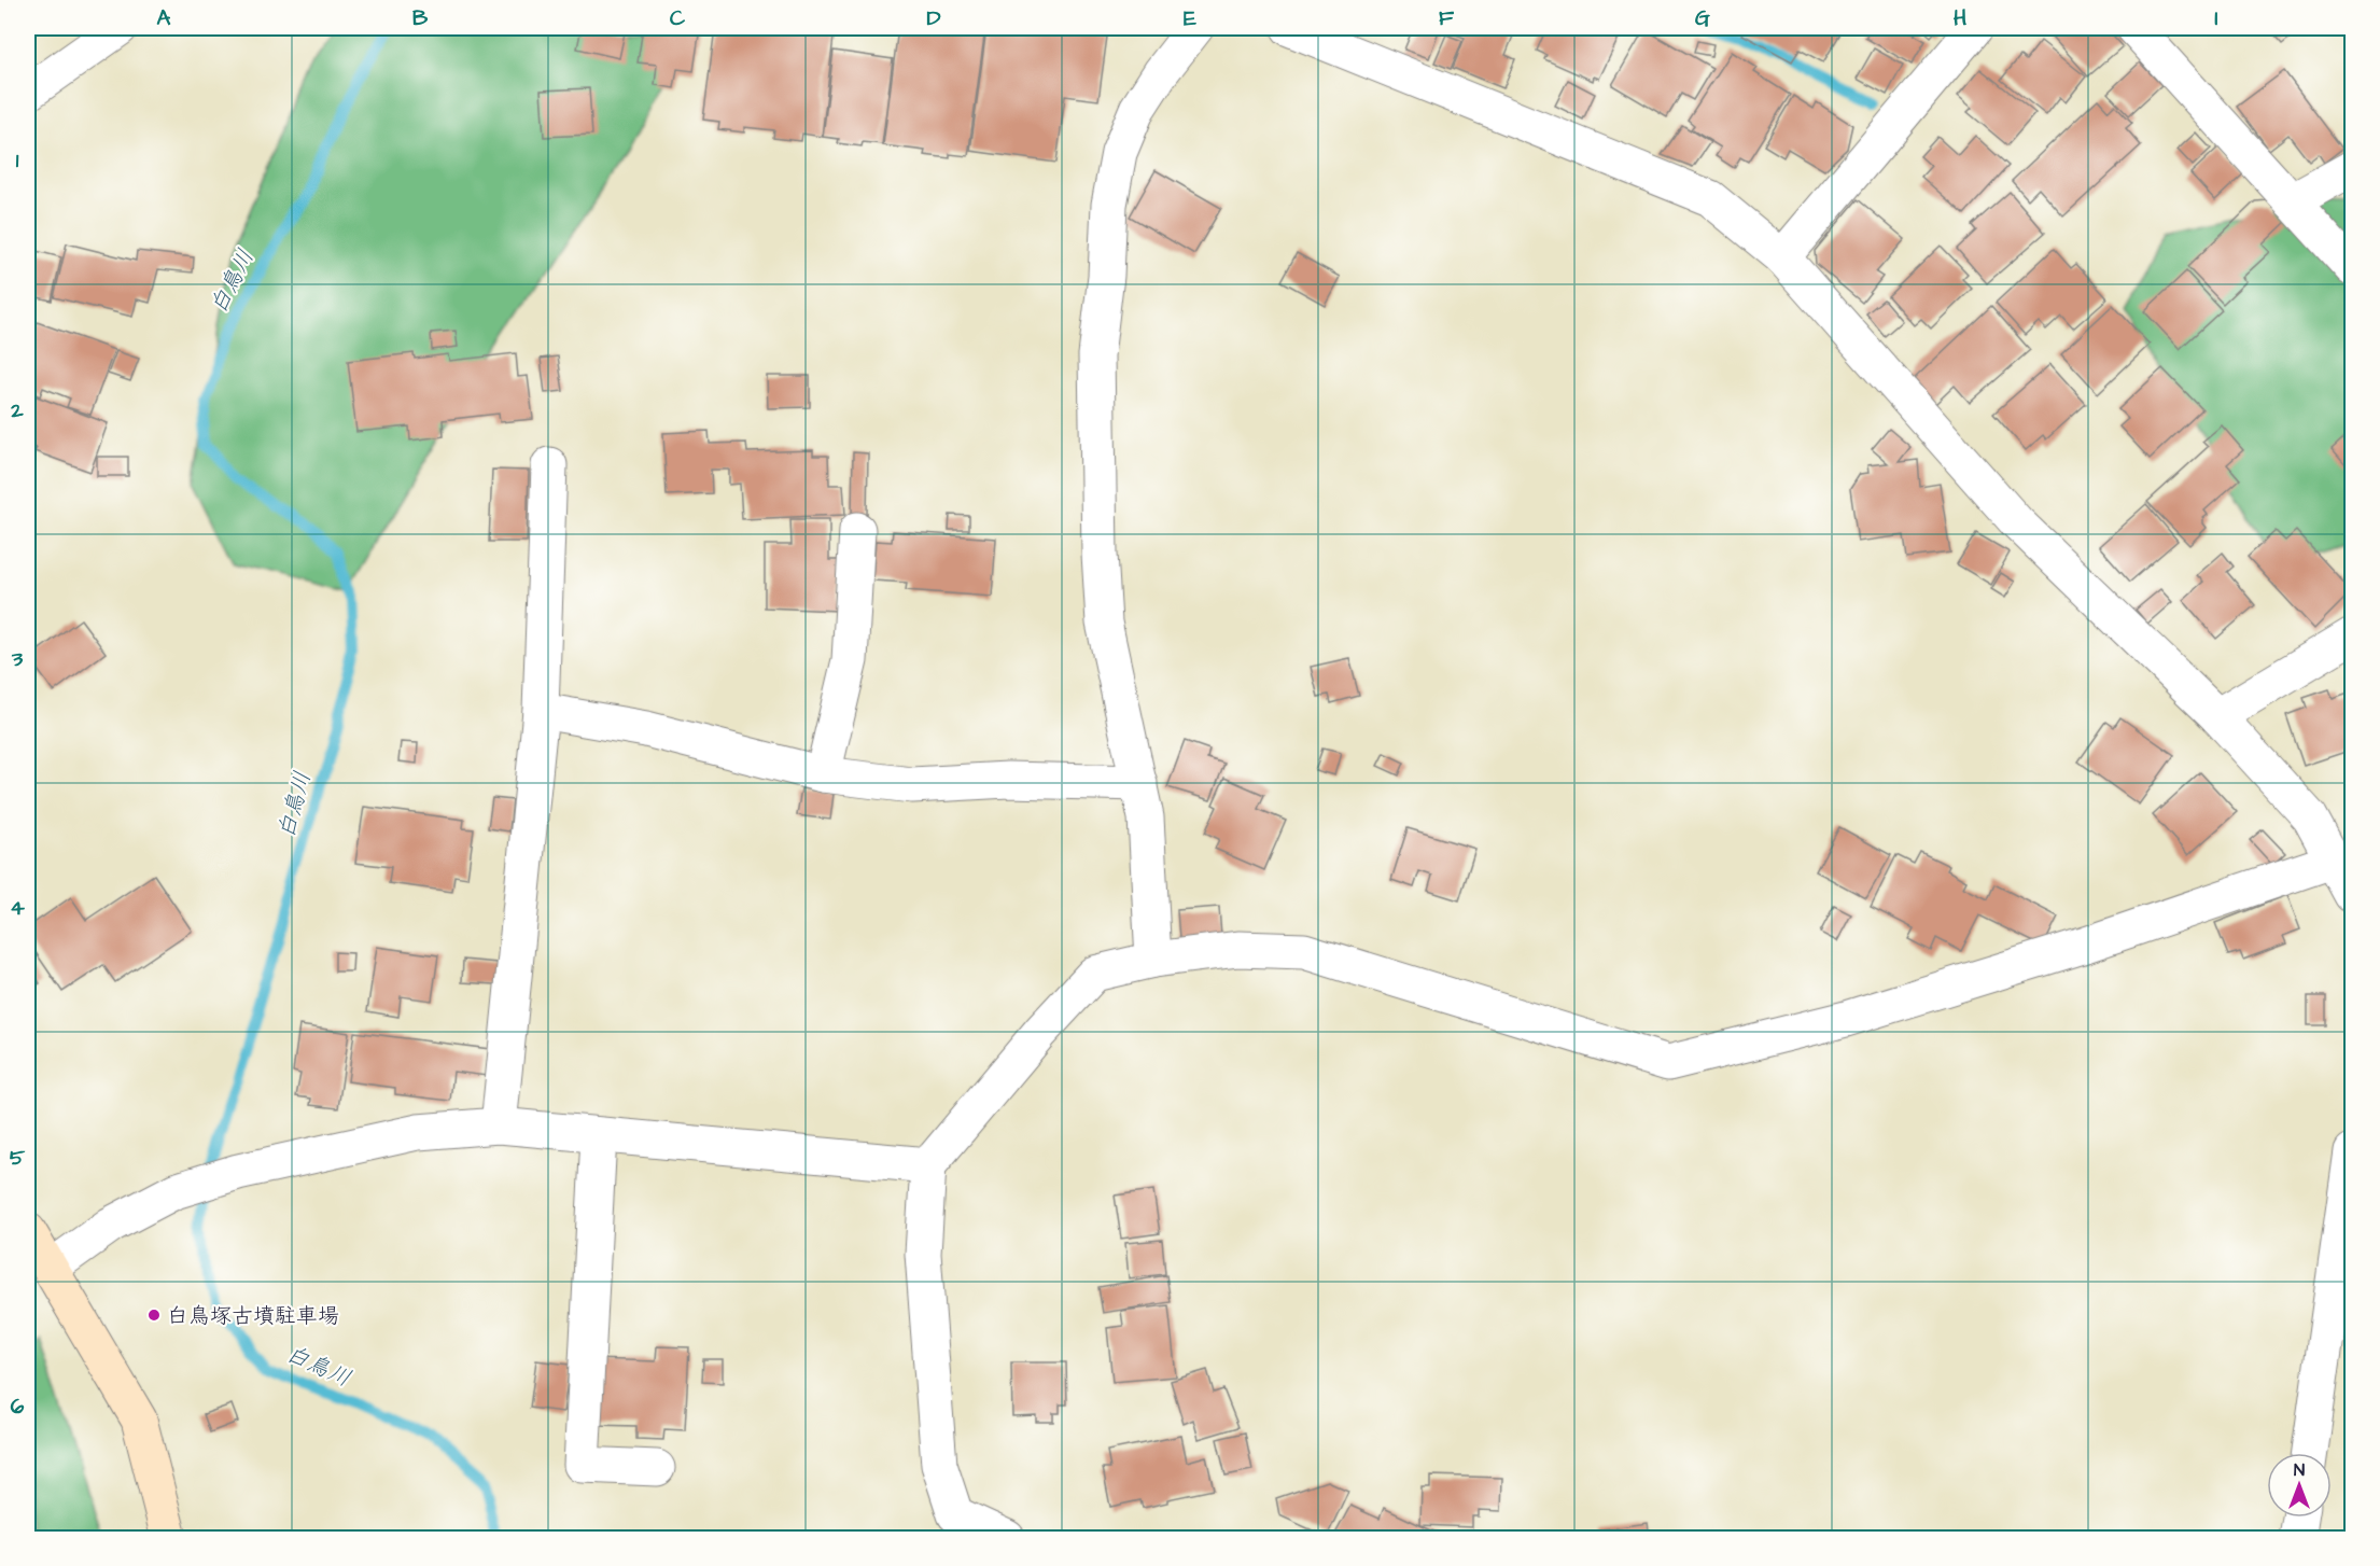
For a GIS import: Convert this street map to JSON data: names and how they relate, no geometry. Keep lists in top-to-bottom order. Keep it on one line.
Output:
{"water":["白鳥川"],"places":["白鳥塚古墳駐車場"],"north":"top","grid":{"columns":["A","B","C","D","E","F","G","H","I"],"rows":["1","2","3","4","5","6"]}}
